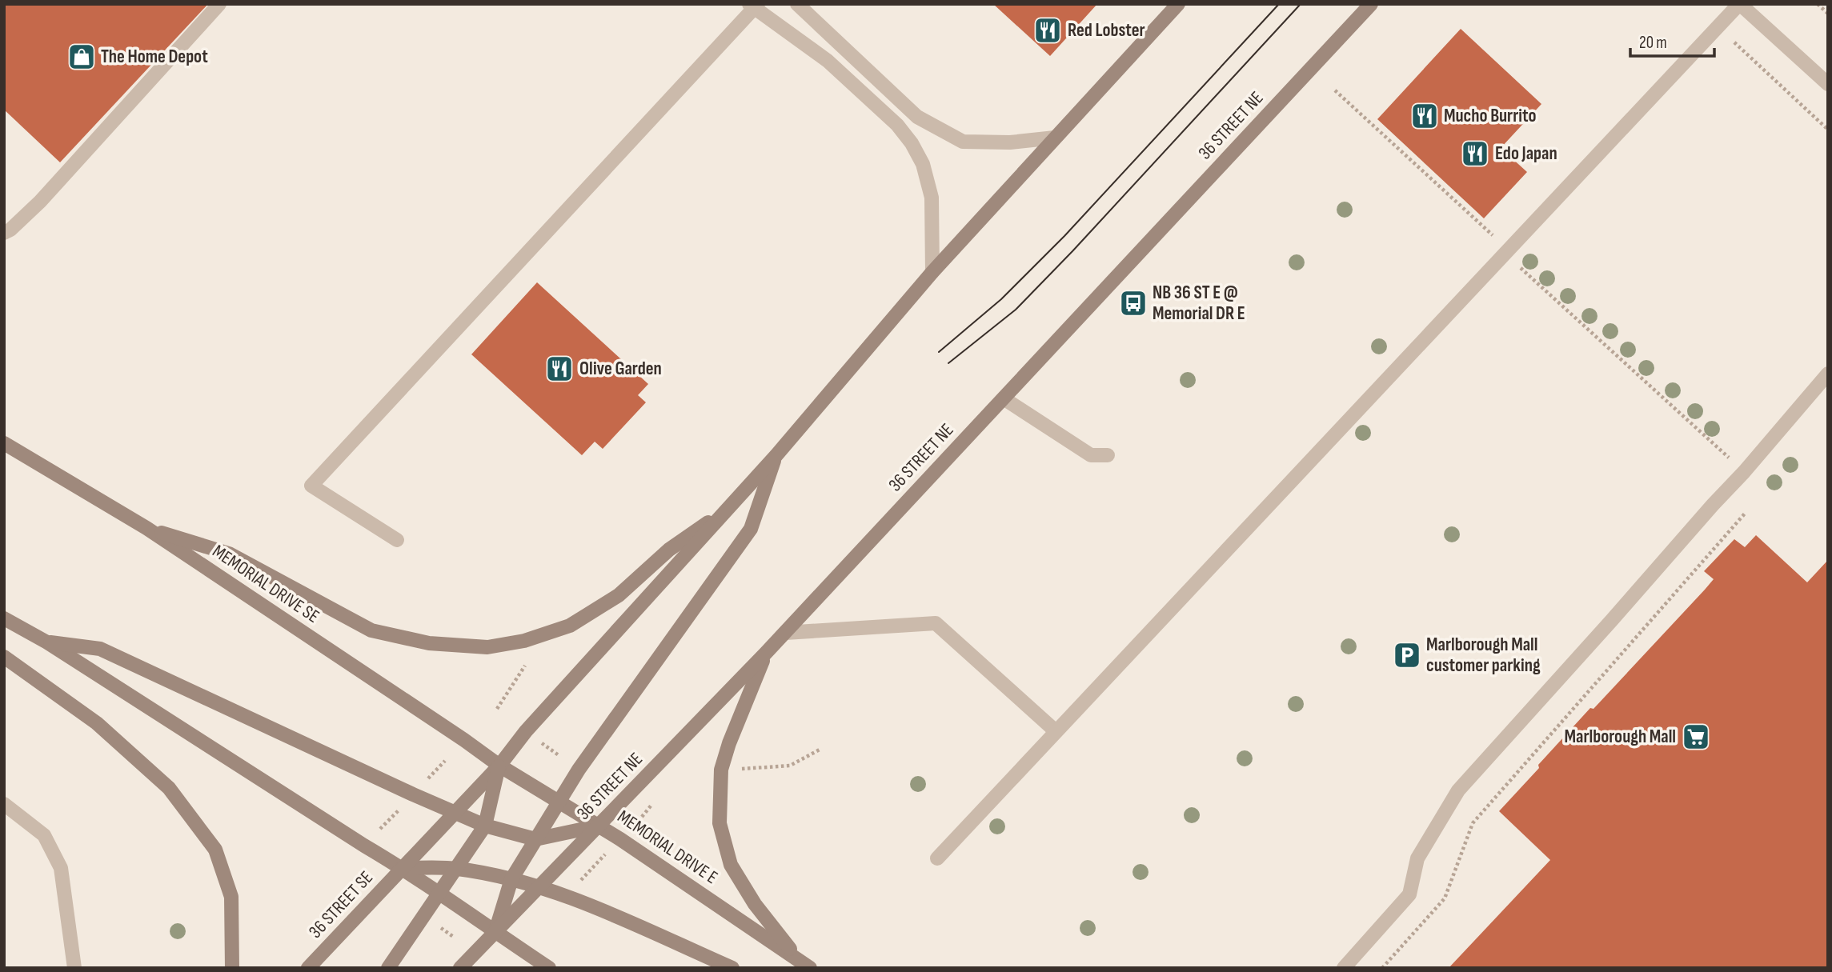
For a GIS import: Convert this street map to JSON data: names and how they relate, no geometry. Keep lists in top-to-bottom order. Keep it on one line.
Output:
{"streets":{"main road":["36 STREET NE","MEMORIAL DRIVE SE","MEMORIAL DRIVE E","36 STREET SE"]},"crossings":[["36 STREET NE","MEMORIAL DRIVE E"],["MEMORIAL DRIVE SE","MEMORIAL DRIVE E"]],"places":{"restaurant":["Red Lobster","Mucho Burrito","Edo Japan","Olive Garden"],"shop":["The Home Depot"],"bus stop":["NB 36 ST E @ Memorial DR E"],"parking":["Marlborough Mall customer parking"],"supermarket":["Marlborough Mall"]},"scale_bar":"20 m"}
